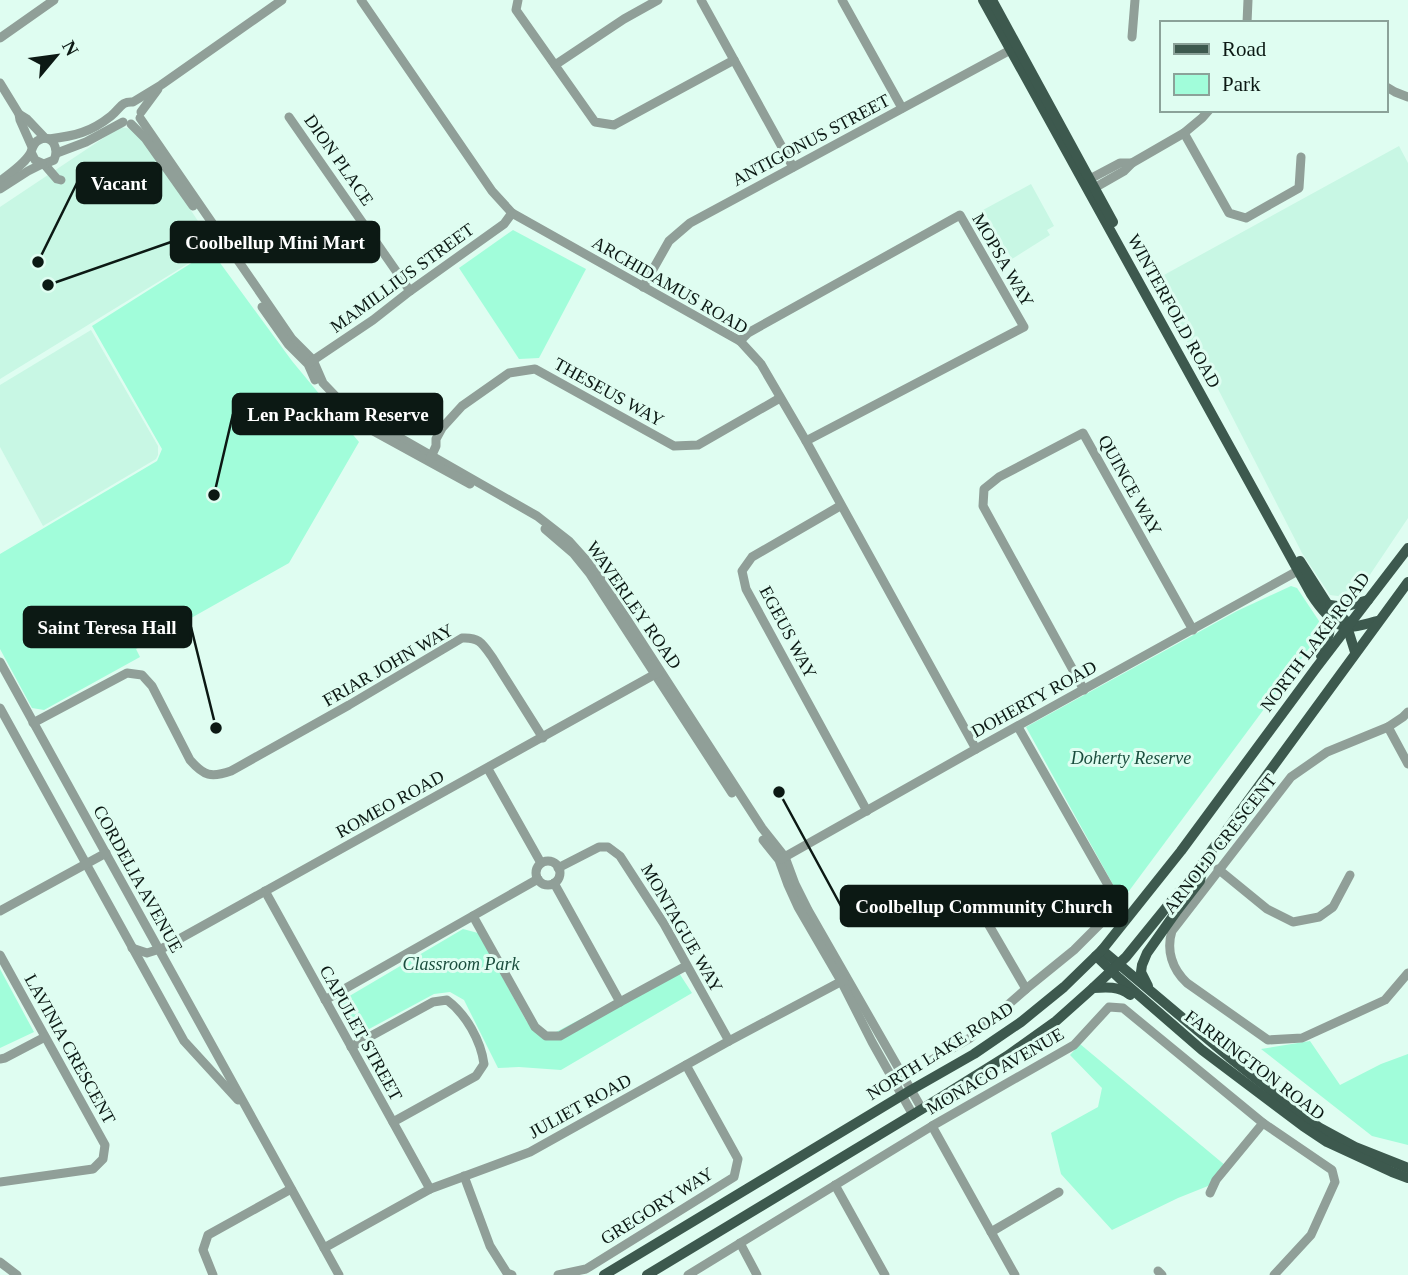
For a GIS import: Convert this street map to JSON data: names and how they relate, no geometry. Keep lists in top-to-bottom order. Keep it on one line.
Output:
{"streets":{"main road":["WINTERFOLD ROAD","NORTH LAKE ROAD","FARRINGTON ROAD"],"street":["ANTIGONUS STREET","DION PLACE","MOPSA WAY","MAMILLIUS STREET","ARCHIDAMUS ROAD","THESEUS WAY","QUINCE WAY","WAVERLEY ROAD","EGEUS WAY","FRIAR JOHN WAY","DOHERTY ROAD","ROMEO ROAD","ARNOLD CRESCENT","CORDELIA AVENUE","MONTAGUE WAY","CAPULET STREET","LAVINIA CRESCENT","MONACO AVENUE","JULIET ROAD","GREGORY WAY"]},"crossings":[["ANTIGONUS STREET","ARCHIDAMUS ROAD"],["ANTIGONUS STREET","WINTERFOLD ROAD"],["DION PLACE","MAMILLIUS STREET"],["MOPSA WAY","ARCHIDAMUS ROAD"],["MAMILLIUS STREET","ARCHIDAMUS ROAD"],["MAMILLIUS STREET","WAVERLEY ROAD"],["ARCHIDAMUS ROAD","THESEUS WAY"],["ARCHIDAMUS ROAD","EGEUS WAY"],["ARCHIDAMUS ROAD","DOHERTY ROAD"],["WINTERFOLD ROAD","NORTH LAKE ROAD"],["WINTERFOLD ROAD","DOHERTY ROAD"],["THESEUS WAY","WAVERLEY ROAD"],["QUINCE WAY","DOHERTY ROAD"],["WAVERLEY ROAD","NORTH LAKE ROAD"],["WAVERLEY ROAD","DOHERTY ROAD"],["WAVERLEY ROAD","ROMEO ROAD"],["WAVERLEY ROAD","JULIET ROAD"],["EGEUS WAY","DOHERTY ROAD"],["NORTH LAKE ROAD","FARRINGTON ROAD"],["FRIAR JOHN WAY","ROMEO ROAD"],["FRIAR JOHN WAY","CORDELIA AVENUE"],["ROMEO ROAD","CORDELIA AVENUE"],["ROMEO ROAD","CAPULET STREET"],["CORDELIA AVENUE","JULIET ROAD"],["MONTAGUE WAY","JULIET ROAD"],["CAPULET STREET","JULIET ROAD"],["JULIET ROAD","GREGORY WAY"]],"parks":["Doherty Reserve","Classroom Park"],"places":["Vacant","Coolbellup Mini Mart","Len Packham Reserve","Saint Teresa Hall","Coolbellup Community Church"],"legend":["Road","Park"],"north":"top right"}
